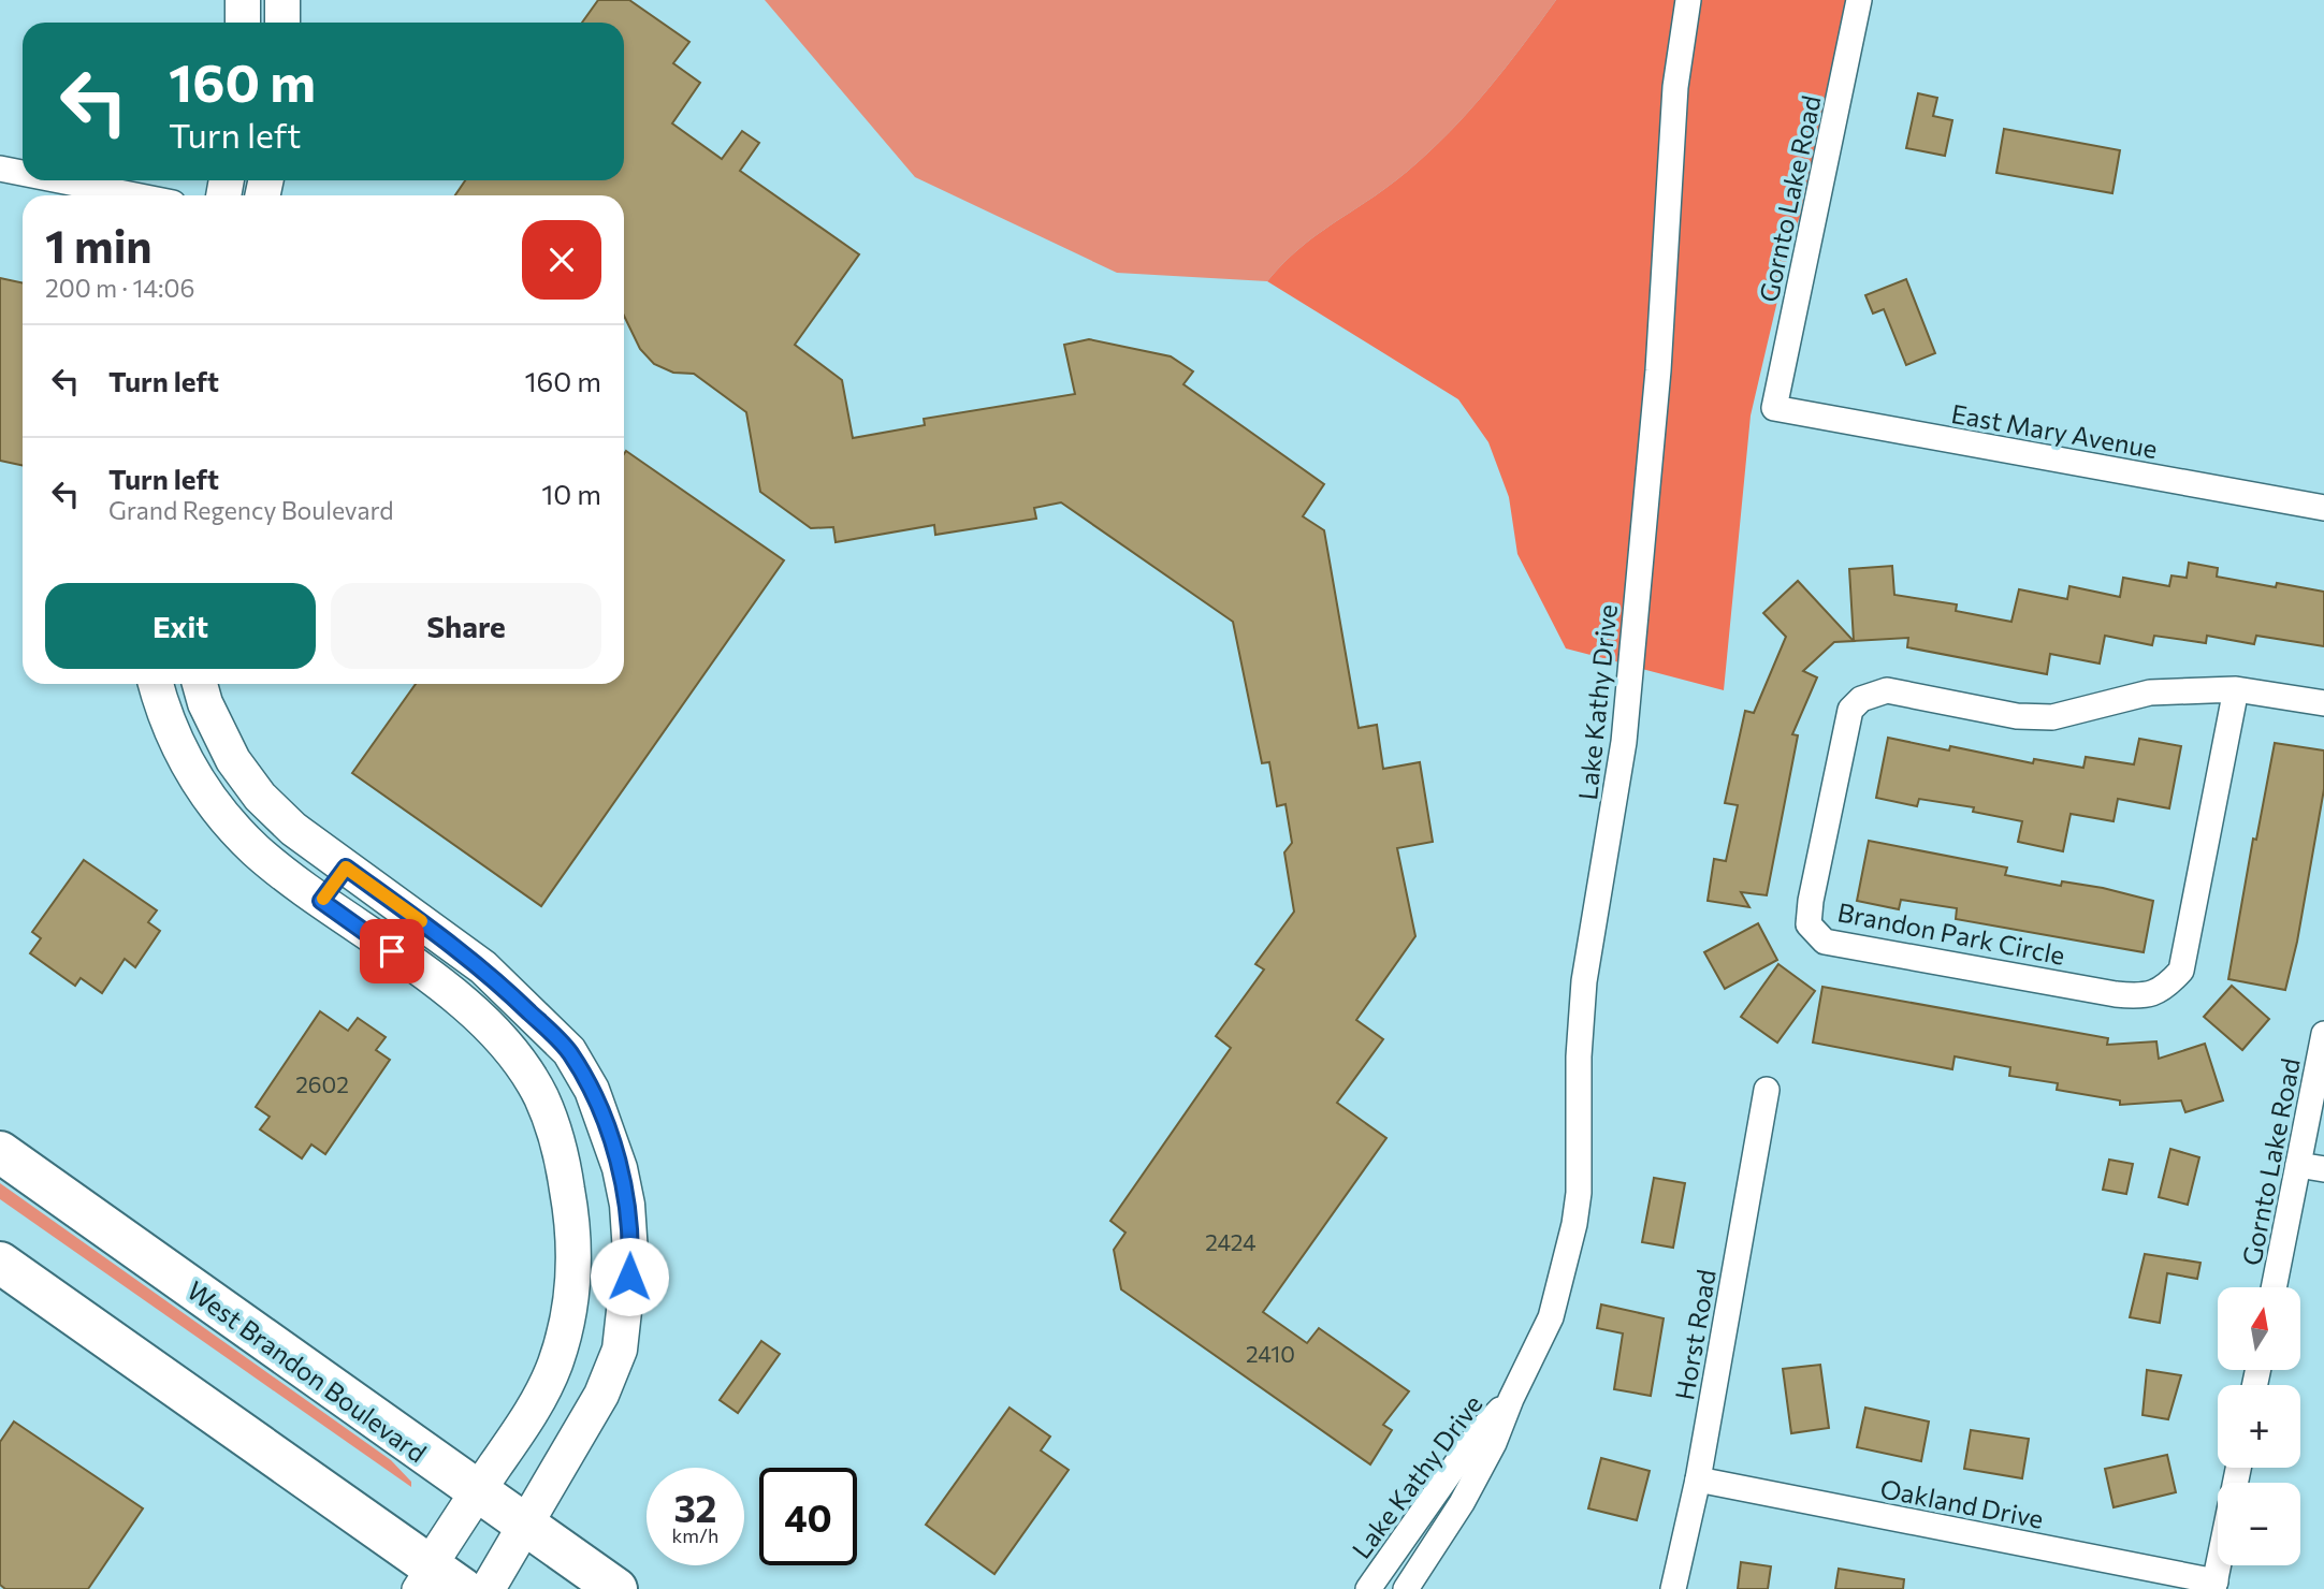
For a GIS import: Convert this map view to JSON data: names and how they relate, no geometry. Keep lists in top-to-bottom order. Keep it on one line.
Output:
{"streets":{"highway":["West Brandon Boulevard"],"street":["Gornto Lake Road","East Mary Avenue","Lake Kathy Drive","Brandon Park Circle","Horst Road","Oakland Drive"]},"crossings":[["Gornto Lake Road","East Mary Avenue"],["Horst Road","Oakland Drive"]],"house_numbers":["2602","2424","2410"],"north":"top","page":{"turn":["160 m","Turn left"],"heading":["1 min","200 m · 14:06"],"list":[{"name":"Turn left","value":"160 m"},{"name":"Turn left","note":"Grand Regency Boulevard","value":"10 m"}],"buttons":["Exit","Share"],"map_buttons":["+","−"],"speed":"32 km/h","limit":"40"}}
